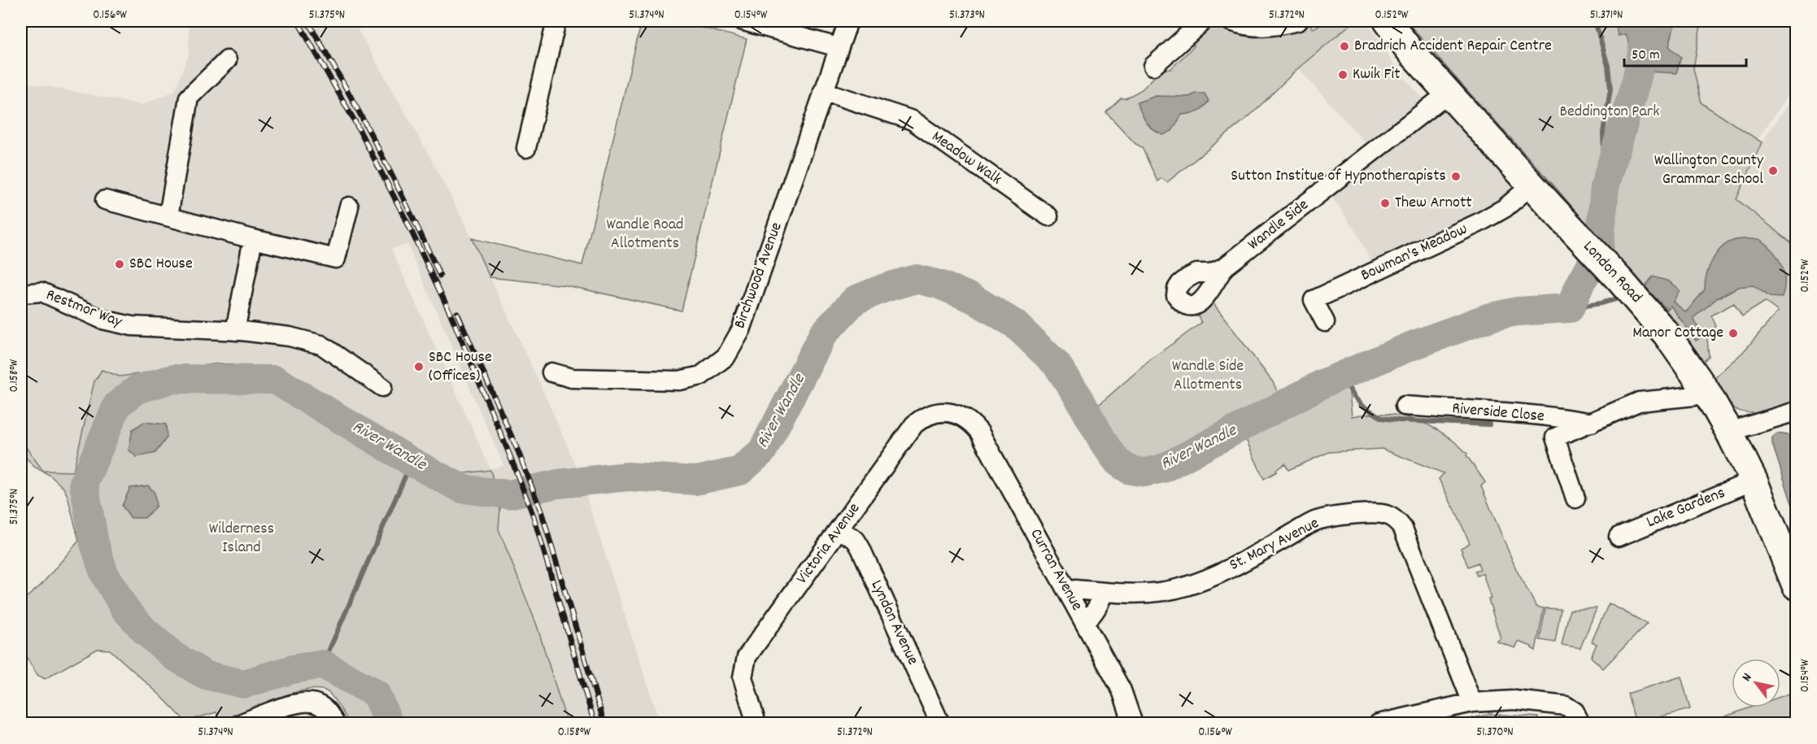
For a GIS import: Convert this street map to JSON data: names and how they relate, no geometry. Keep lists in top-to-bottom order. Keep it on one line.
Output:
{"streets":{"main road":["London Road"],"street":["Meadow Walk","Wandle Side","Bowman's Meadow","Birchwood Avenue","Restmor Way","Riverside Close","Lake Gardens","Victoria Avenue","St. Mary Avenue","Curran Avenue","Lyndon Avenue"]},"crossings":[["Meadow Walk","Birchwood Avenue"],["Wandle Side","London Road"],["Bowman's Meadow","London Road"],["London Road","Riverside Close"],["London Road","Lake Gardens"],["Victoria Avenue","Curran Avenue"],["Victoria Avenue","Lyndon Avenue"],["St. Mary Avenue","Curran Avenue"]],"water":["River Wandle"],"parks":["Beddington Park","Wandle Road Allotments","Wandle Side Allotments","Wilderness Island"],"places":["Bradrich Accident Repair Centre","Kwik Fit","Wallington County Grammar School","Sutton Institue of Hypnotherapists","Thew Arnott","SBC House","Manor Cottage","SBC House (Offices)"],"scale_bar":"50 m","north":"top left","coordinates":["0.156°W","51.375°N","51.374°N","0.154°W","51.373°N","51.372°N","0.152°W","51.371°N","0.158°W","51.370°N"]}
